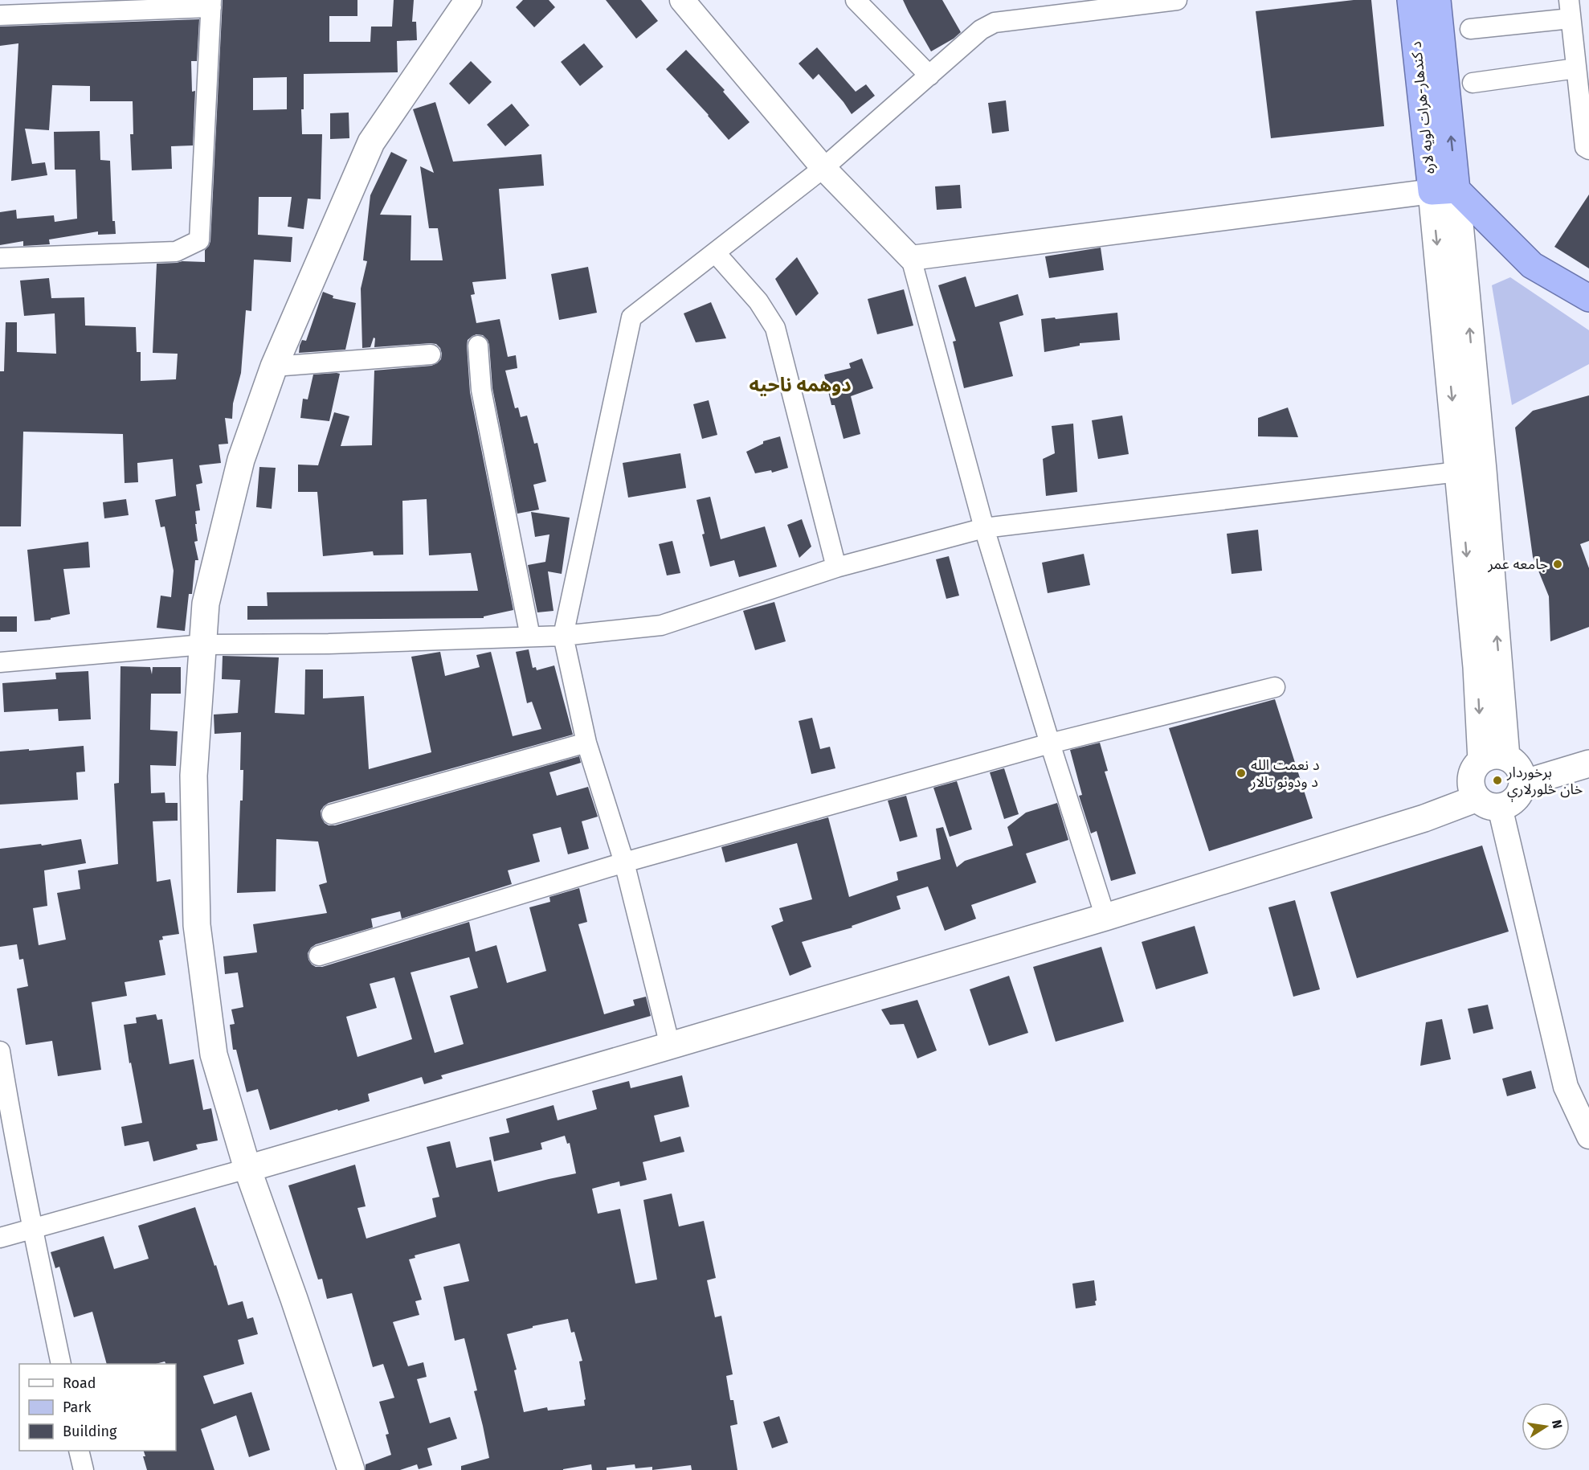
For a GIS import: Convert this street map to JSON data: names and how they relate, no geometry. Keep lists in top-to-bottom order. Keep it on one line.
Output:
{"streets":{"highway":["د کندهار-هرات لويه لاره"]},"districts":["دوهمه ناحیه"],"places":["جامعه عمر","د نعمت الله د ودونو تالار","برخوردار خان څلورلارې"],"legend":["Road","Park","Building"],"north":"right"}
